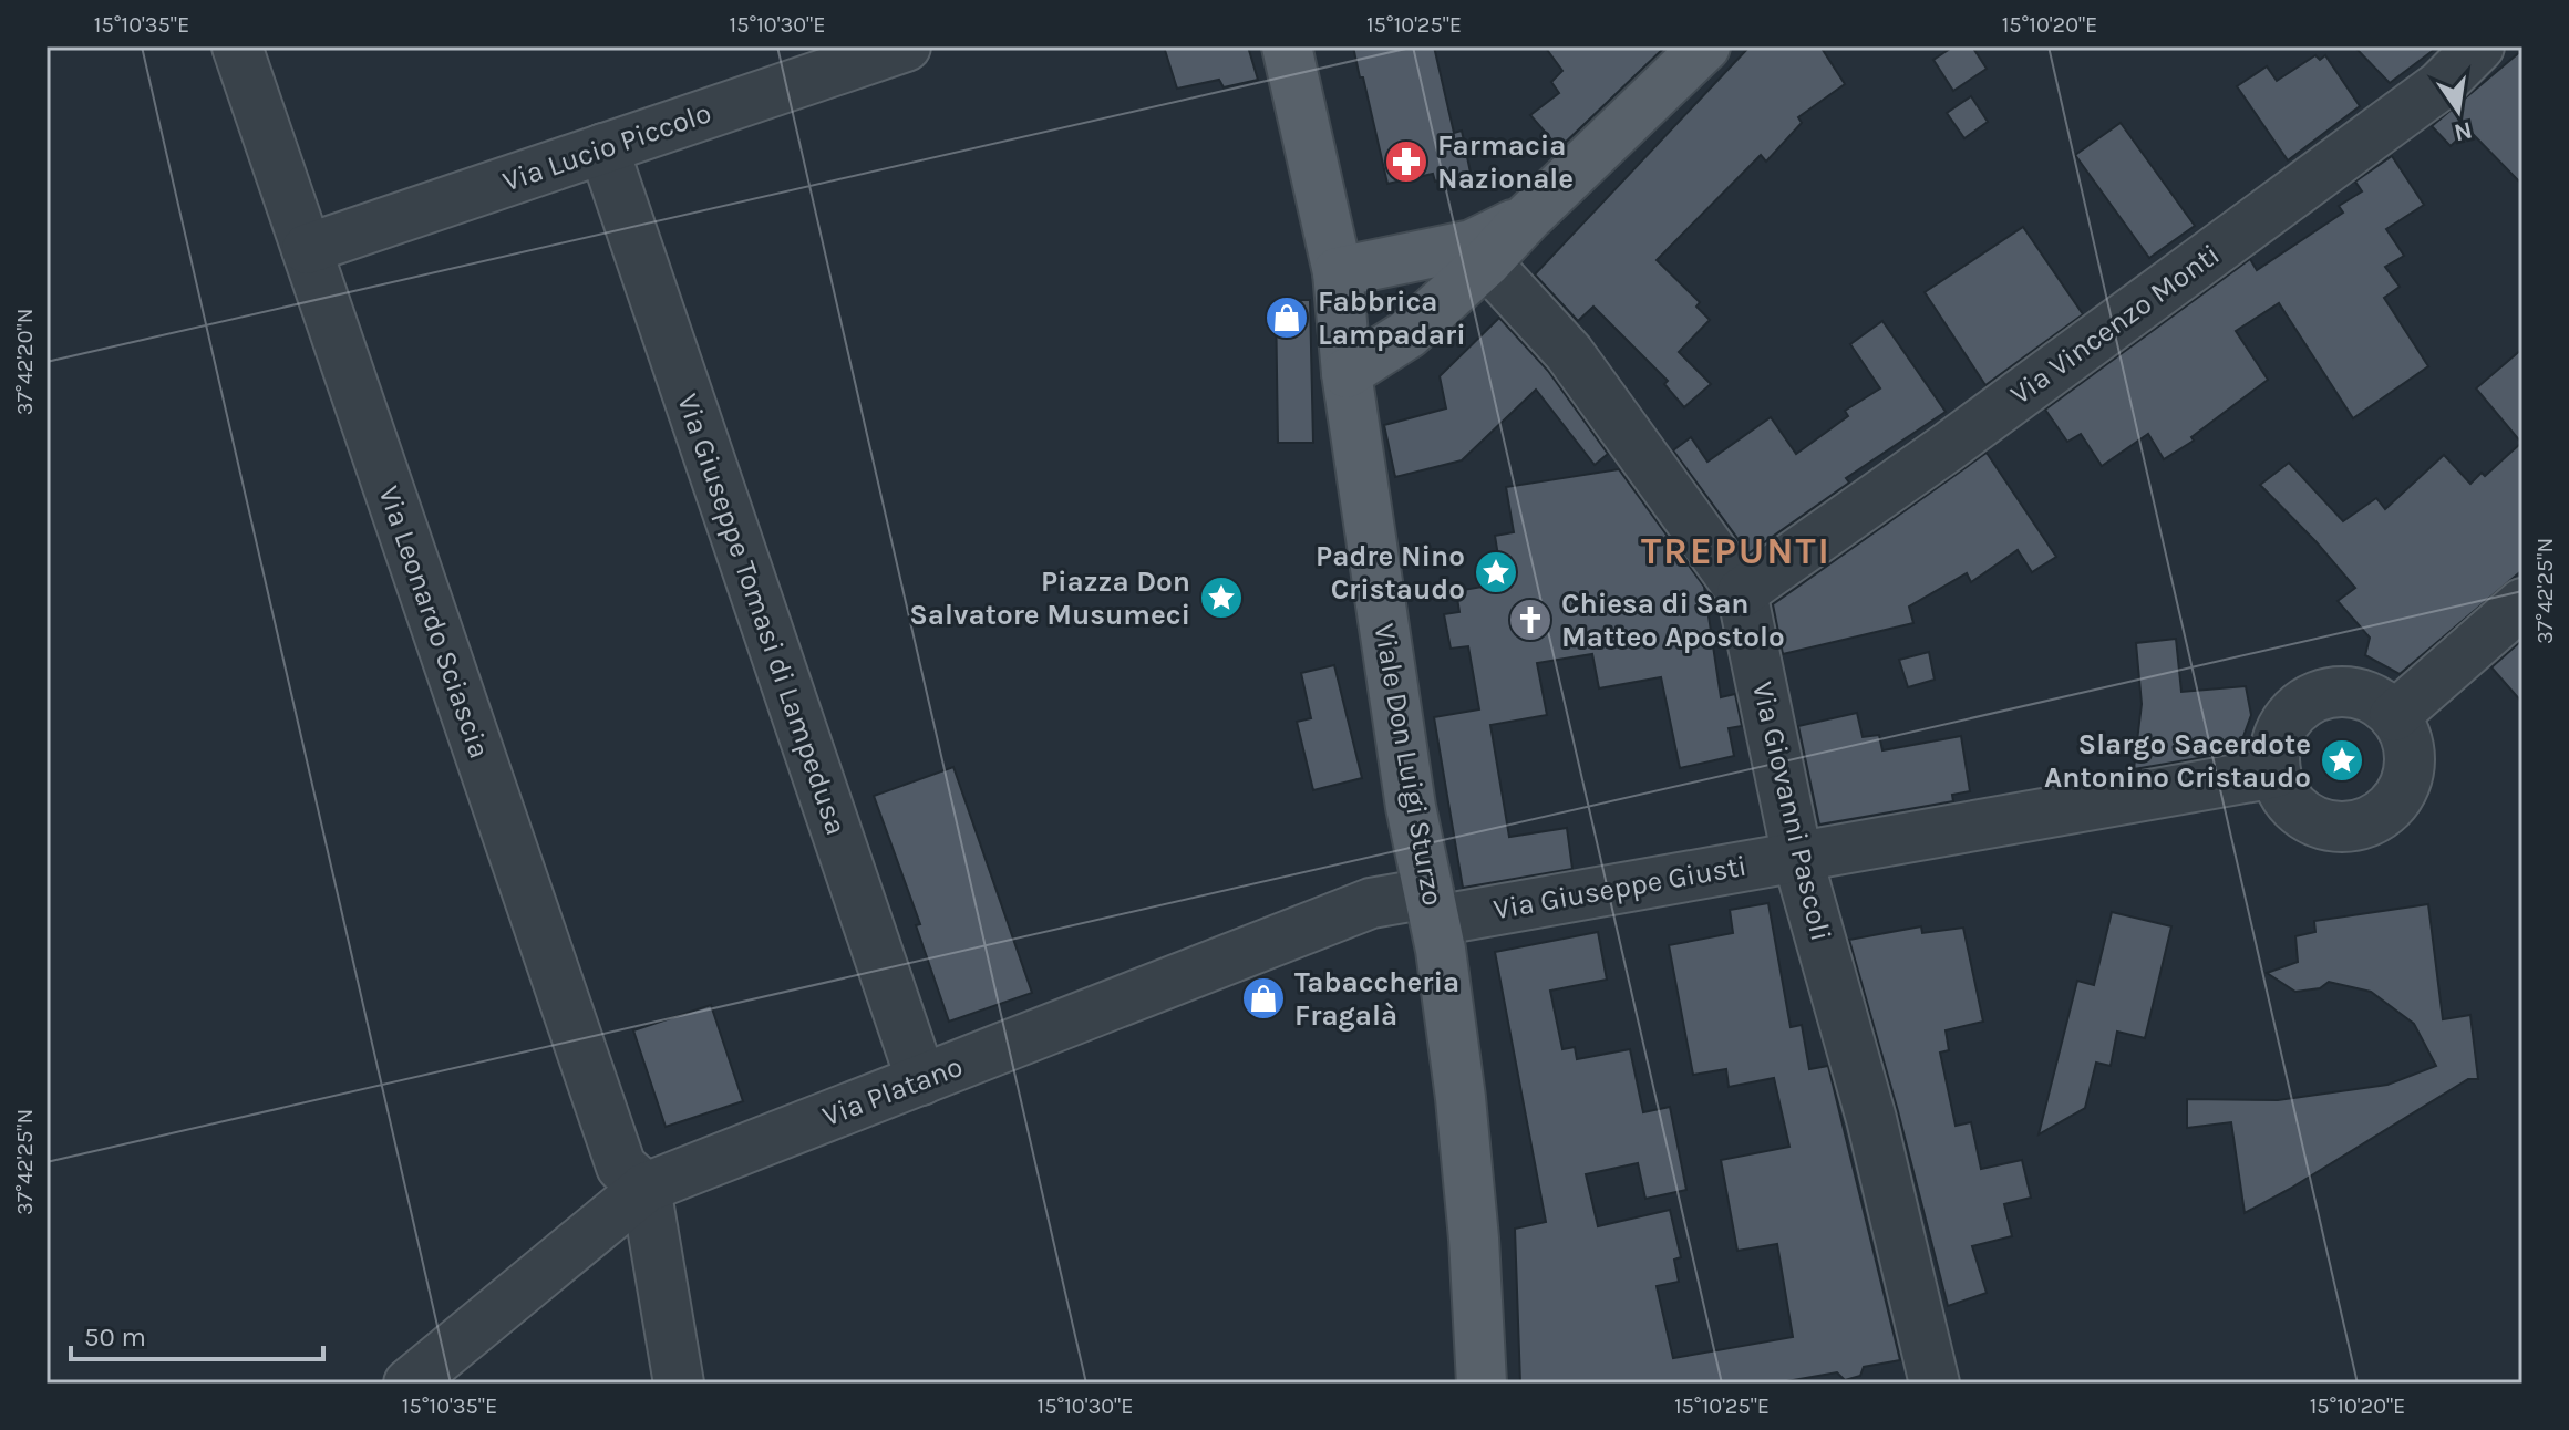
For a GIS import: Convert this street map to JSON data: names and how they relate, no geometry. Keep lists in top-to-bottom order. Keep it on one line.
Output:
{"streets":{"main road":["Viale Don Luigi Sturzo"],"street":["Via Lucio Piccolo","Via Vincenzo Monti","Via Giuseppe Tomasi di Lampedusa","Via Leonardo Sciascia","Via Giovanni Pascoli","Via Giuseppe Giusti","Via Platano"]},"crossings":[["Via Lucio Piccolo","Via Giuseppe Tomasi di Lampedusa"],["Via Lucio Piccolo","Via Leonardo Sciascia"],["Via Vincenzo Monti","Via Giovanni Pascoli"],["Via Giuseppe Tomasi di Lampedusa","Via Platano"],["Via Leonardo Sciascia","Via Platano"],["Viale Don Luigi Sturzo","Via Giuseppe Giusti"],["Viale Don Luigi Sturzo","Via Platano"],["Via Giovanni Pascoli","Via Giuseppe Giusti"],["Via Giuseppe Giusti","Via Platano"]],"districts":["TREPUNTI"],"places":{"pharmacy":["Farmacia Nazionale"],"shop":["Fabbrica Lampadari","Tabaccheria Fragalà"],"place":["Padre Nino Cristaudo","Piazza Don Salvatore Musumeci","Slargo Sacerdote Antonino Cristaudo"],"church":["Chiesa di San Matteo Apostolo"]},"scale_bar":"50 m","north":"bottom","coordinates":["15°10'35\"E","15°10'30\"E","15°10'25\"E","15°10'20\"E","37°42'20\"N","37°42'25\"N"]}
